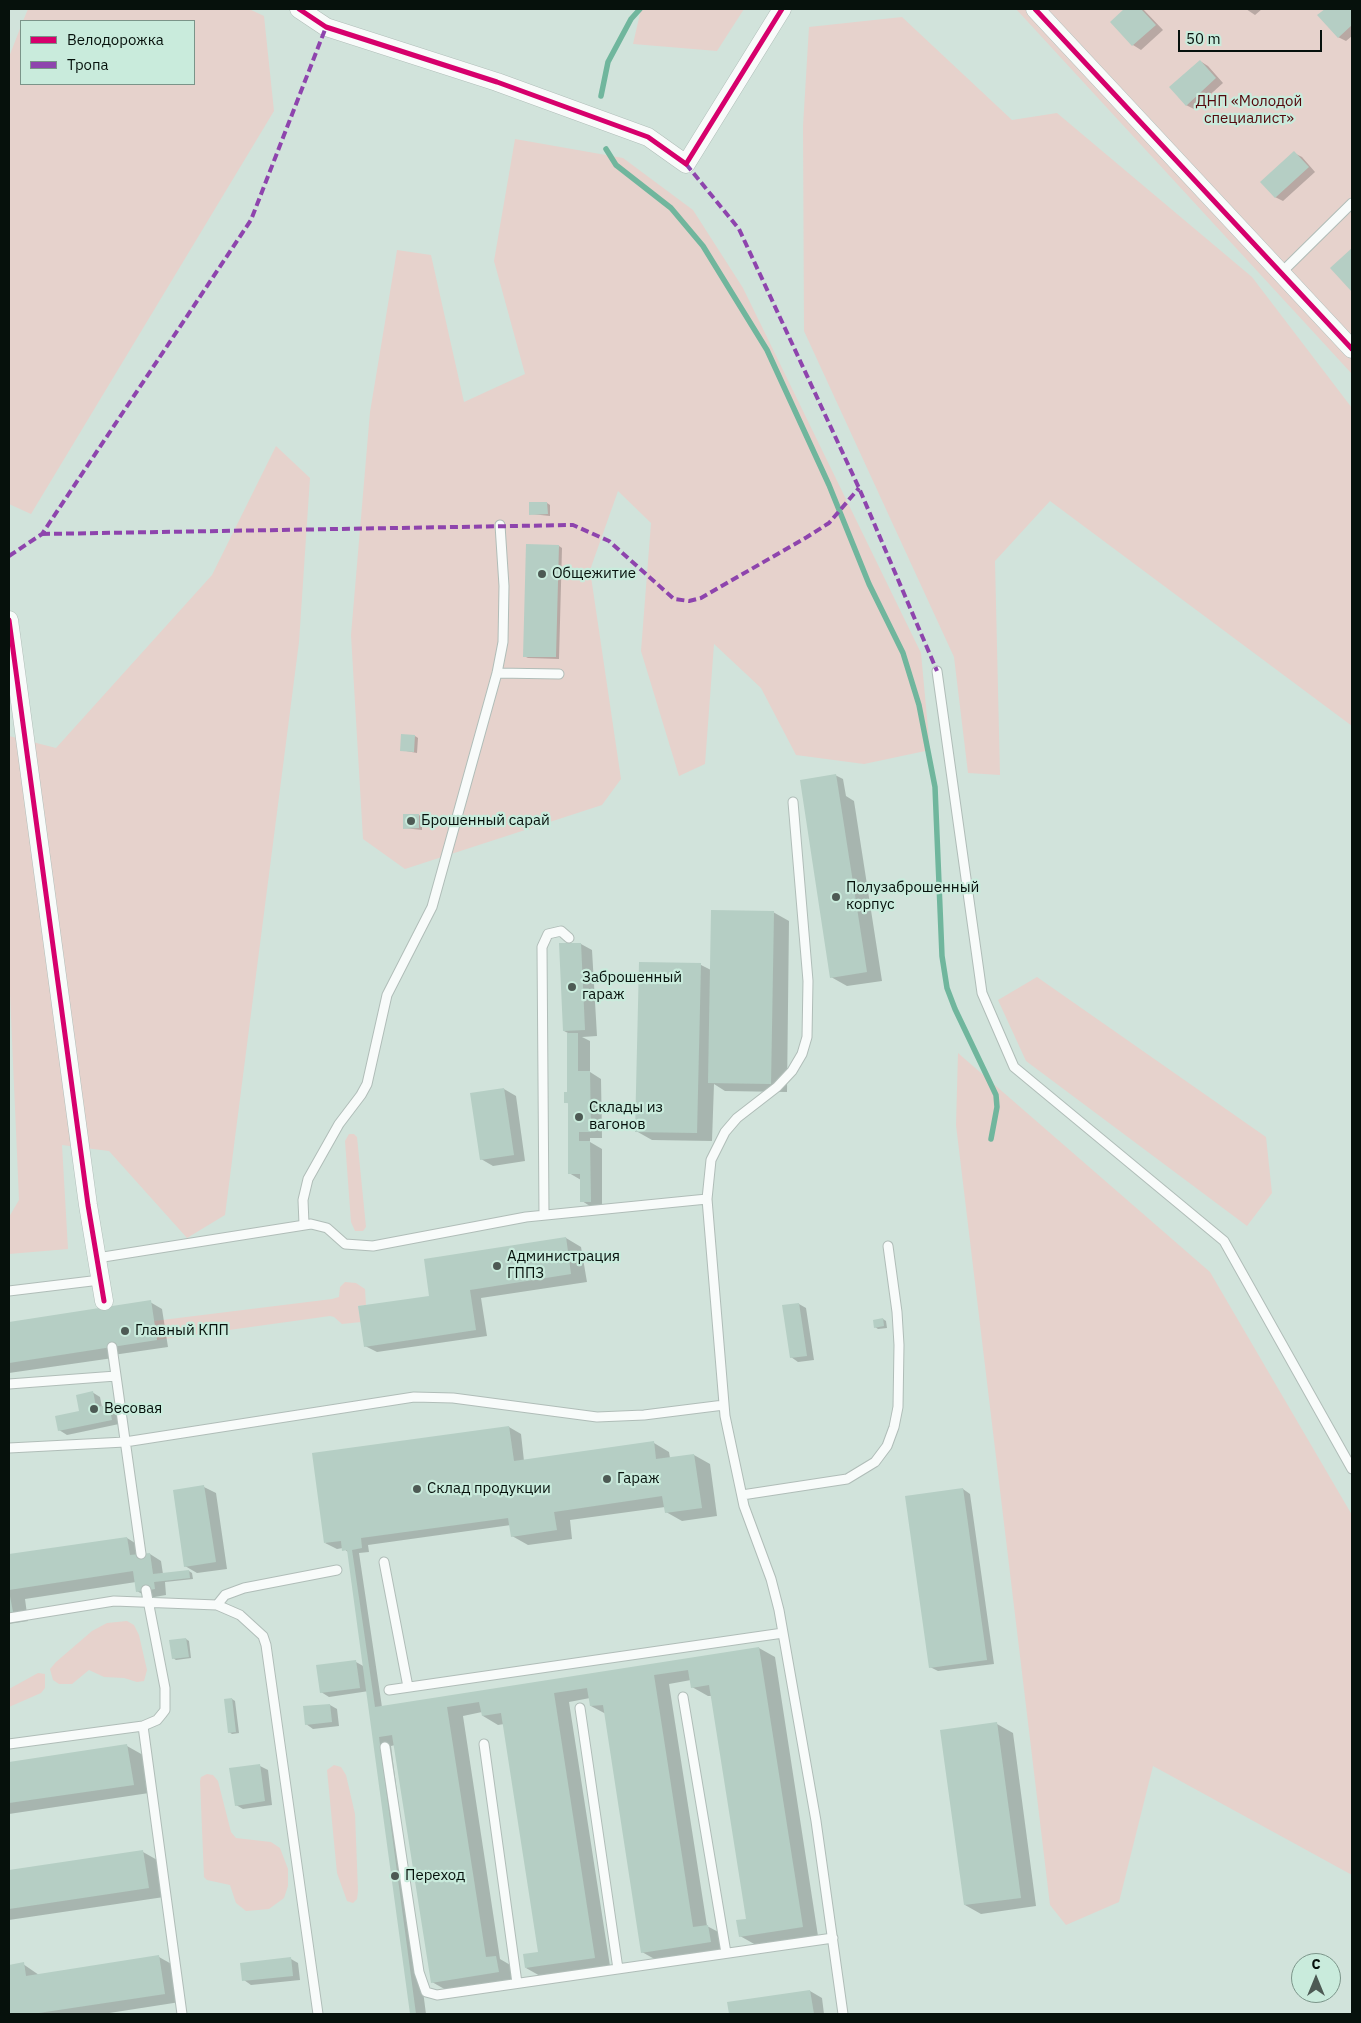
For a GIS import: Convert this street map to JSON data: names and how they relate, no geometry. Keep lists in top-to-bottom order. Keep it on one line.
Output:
{"parks":["ДНП «Молодой специалист»"],"places":["Общежитие","Брошенный сарай","Полузаброшенный корпус","Заброшенный гараж","Склады из вагонов","Администрация ГППЗ","Главный КПП","Весовая","Гараж","Склад продукции","Переход"],"legend":["Велодорожка","Тропа"],"scale_bar":"50 m","north":"top"}
